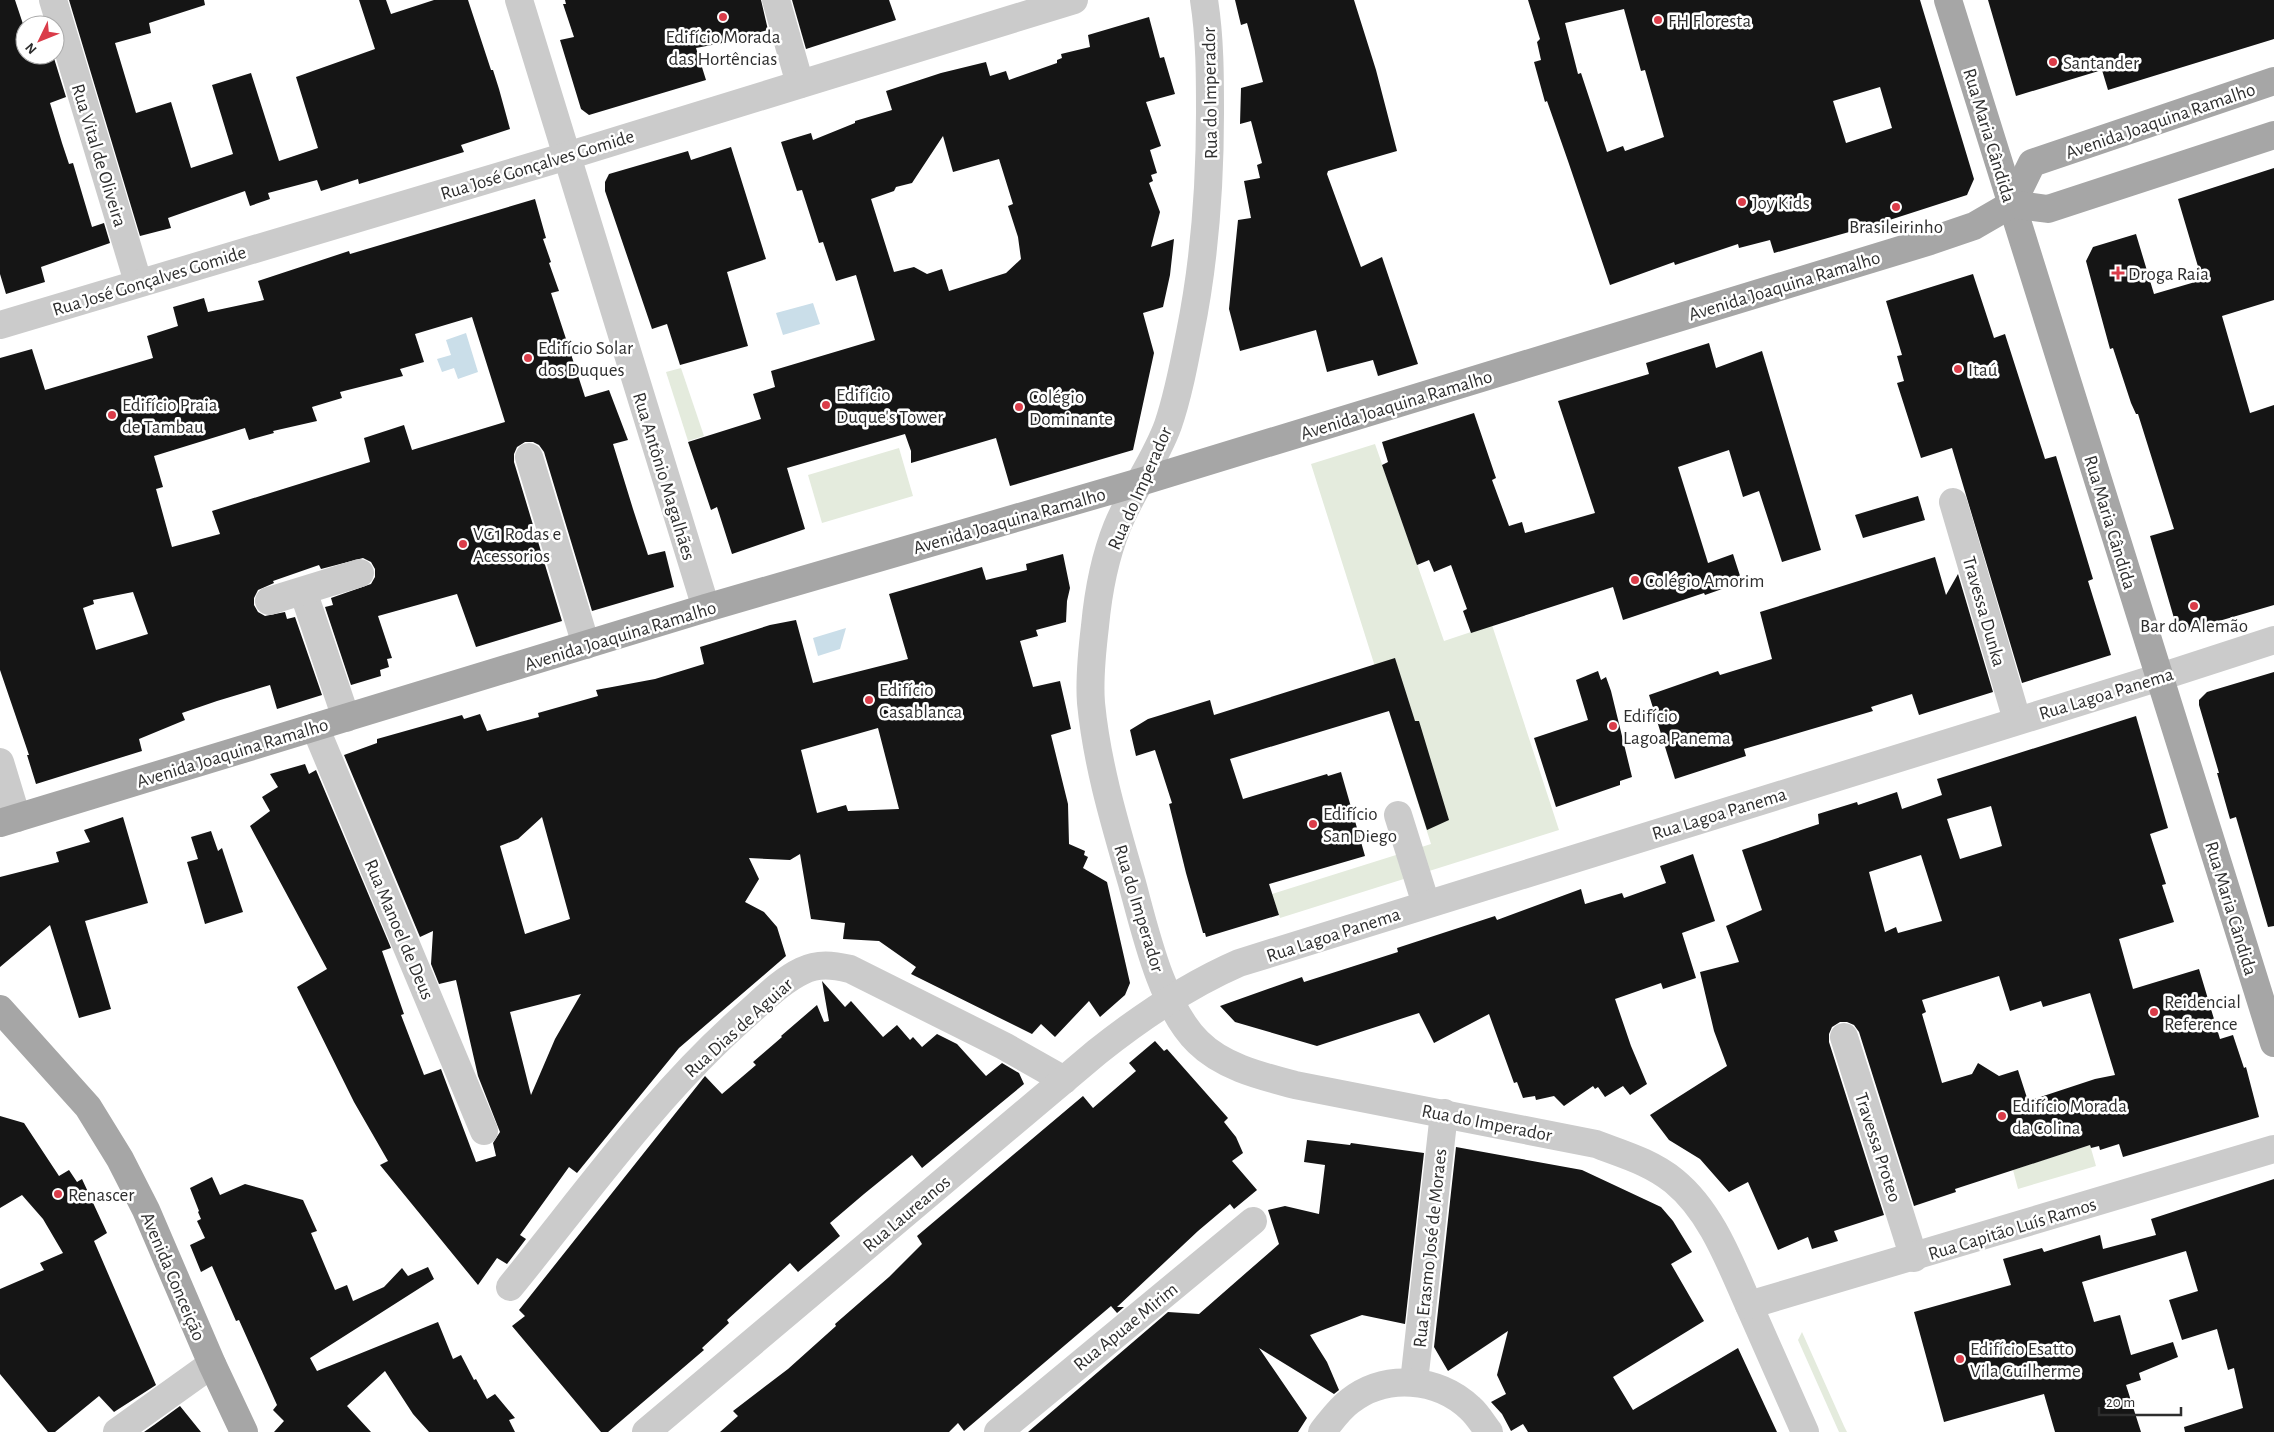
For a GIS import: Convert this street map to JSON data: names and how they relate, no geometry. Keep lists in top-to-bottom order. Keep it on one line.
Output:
{"streets":{"main road":["Avenida Joaquina Ramalho","Rua Maria Cândida","Avenida Conceição"],"street":["Rua do Imperador","Rua Vital de Oliveira","Rua José Gonçalves Gomide","Rua Antônio Magalhães","Travessa Dunka","Rua Lagoa Panema","Rua Manoel de Deus","Rua Dias de Aguiar","Travessa Proteo","Rua Laureanos","Rua Capitão Luís Ramos","Rua Erasmo José de Moraes","Rua Apuae Mirim"]},"crossings":[["Rua do Imperador","Avenida Joaquina Ramalho"],["Rua do Imperador","Rua Lagoa Panema"],["Rua do Imperador","Rua Laureanos"],["Rua do Imperador","Rua Capitão Luís Ramos"],["Rua do Imperador","Rua Erasmo José de Moraes"],["Avenida Joaquina Ramalho","Rua Maria Cândida"],["Avenida Joaquina Ramalho","Rua Antônio Magalhães"],["Avenida Joaquina Ramalho","Rua Manoel de Deus"],["Rua Maria Cândida","Rua Lagoa Panema"],["Rua Vital de Oliveira","Rua José Gonçalves Gomide"],["Rua José Gonçalves Gomide","Rua Antônio Magalhães"],["Travessa Dunka","Rua Lagoa Panema"],["Rua Lagoa Panema","Rua Laureanos"],["Rua Dias de Aguiar","Rua Laureanos"],["Travessa Proteo","Rua Capitão Luís Ramos"]],"places":{"other":["Edifício Morada das Hortências","FH Floresta","Santander","Joy Kids","Brasileirinho","Edifício Solar dos Duques","Itaú","Edifício Duque's Tower","Colégio Dominante","Edifício Praia de Tambau","VG1 Rodas e Acessorios","Colégio Amorim","Bar do Alemão","Edifício Casablanca","Edifício Lagoa Panema","Edifício San Diego","Reidencial Reference","Edifício Morada da Colina","Renascer","Edifício Esatto Vila Guilherme"],"health":["Droga Raia"]},"scale_bar":"20 m","north":"bottom left"}
